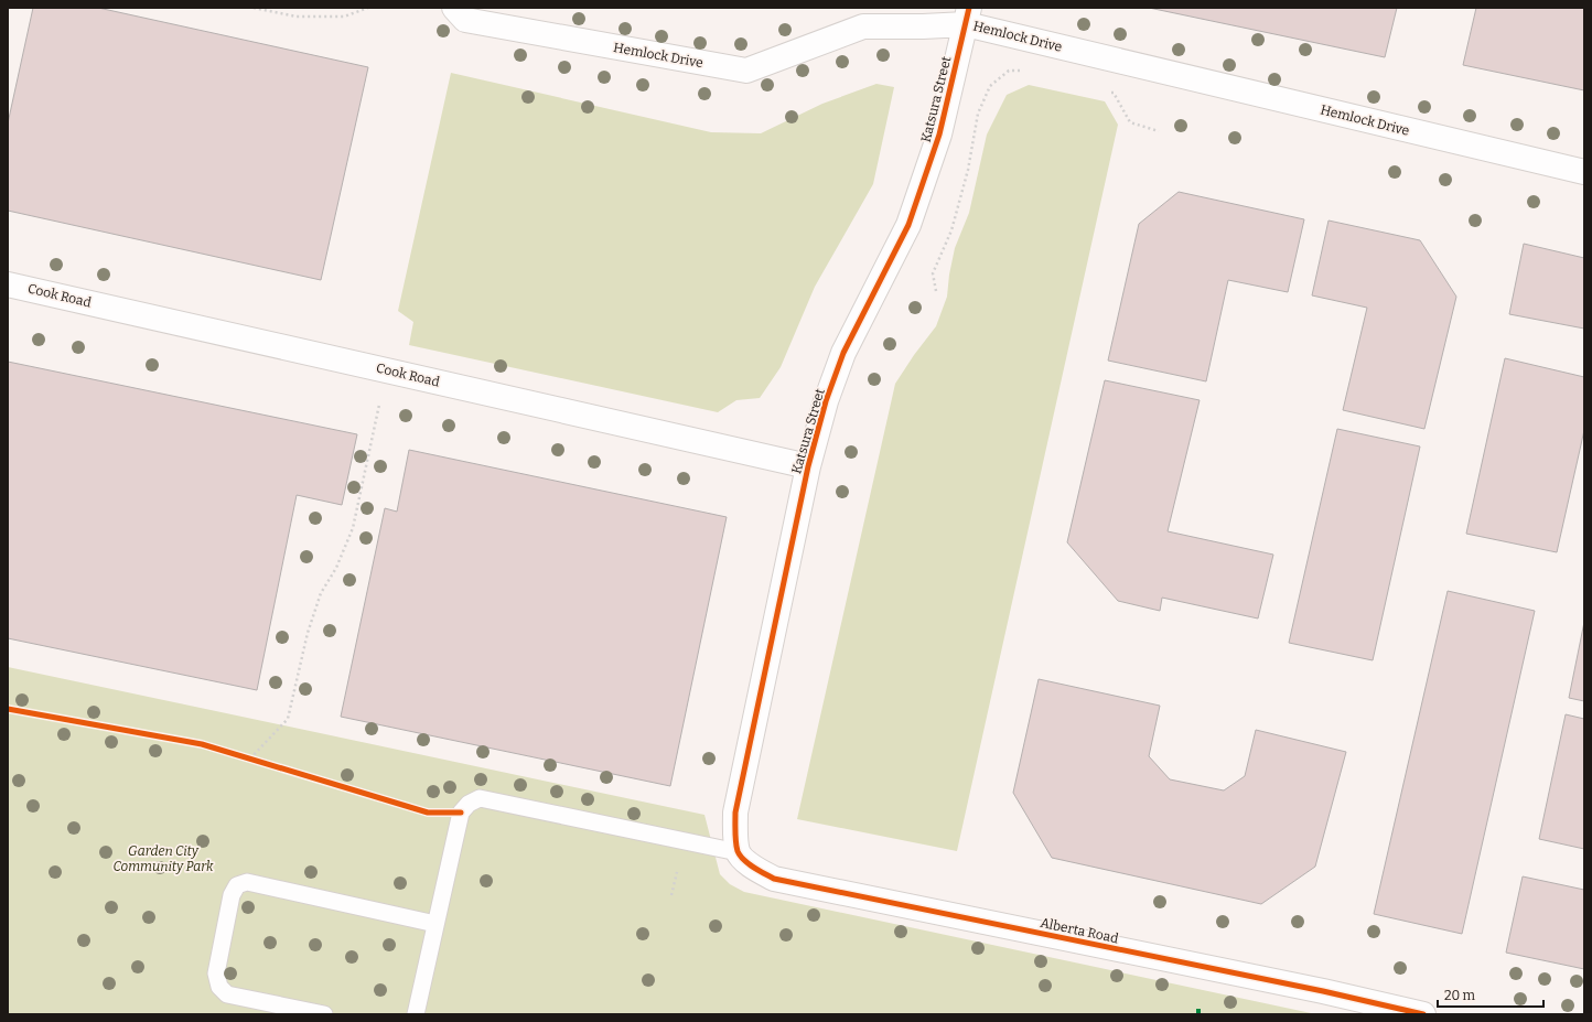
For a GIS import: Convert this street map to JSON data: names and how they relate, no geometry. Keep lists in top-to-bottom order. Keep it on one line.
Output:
{"streets":{"street":["Hemlock Drive","Katsura Street","Cook Road","Alberta Road"]},"crossings":[["Hemlock Drive","Katsura Street"],["Katsura Street","Cook Road"],["Katsura Street","Alberta Road"]],"parks":["Garden City Community Park"],"scale_bar":"20 m"}
